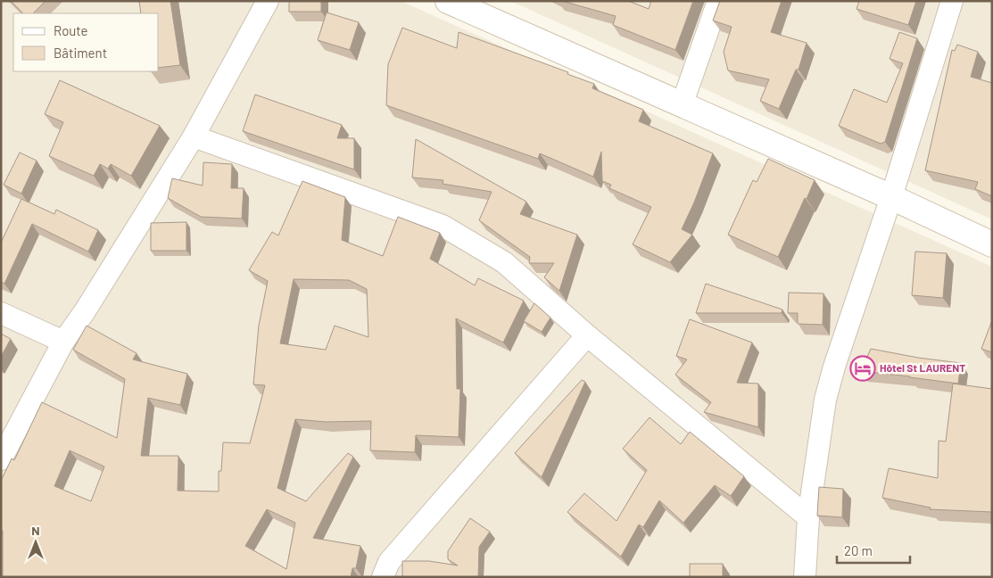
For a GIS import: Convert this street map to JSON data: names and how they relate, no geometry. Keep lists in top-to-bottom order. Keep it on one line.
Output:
{"places":{"hotel":["Hôtel St LAURENT"]},"legend":["Route","Bâtiment"],"scale_bar":"20 m","north":"top"}
